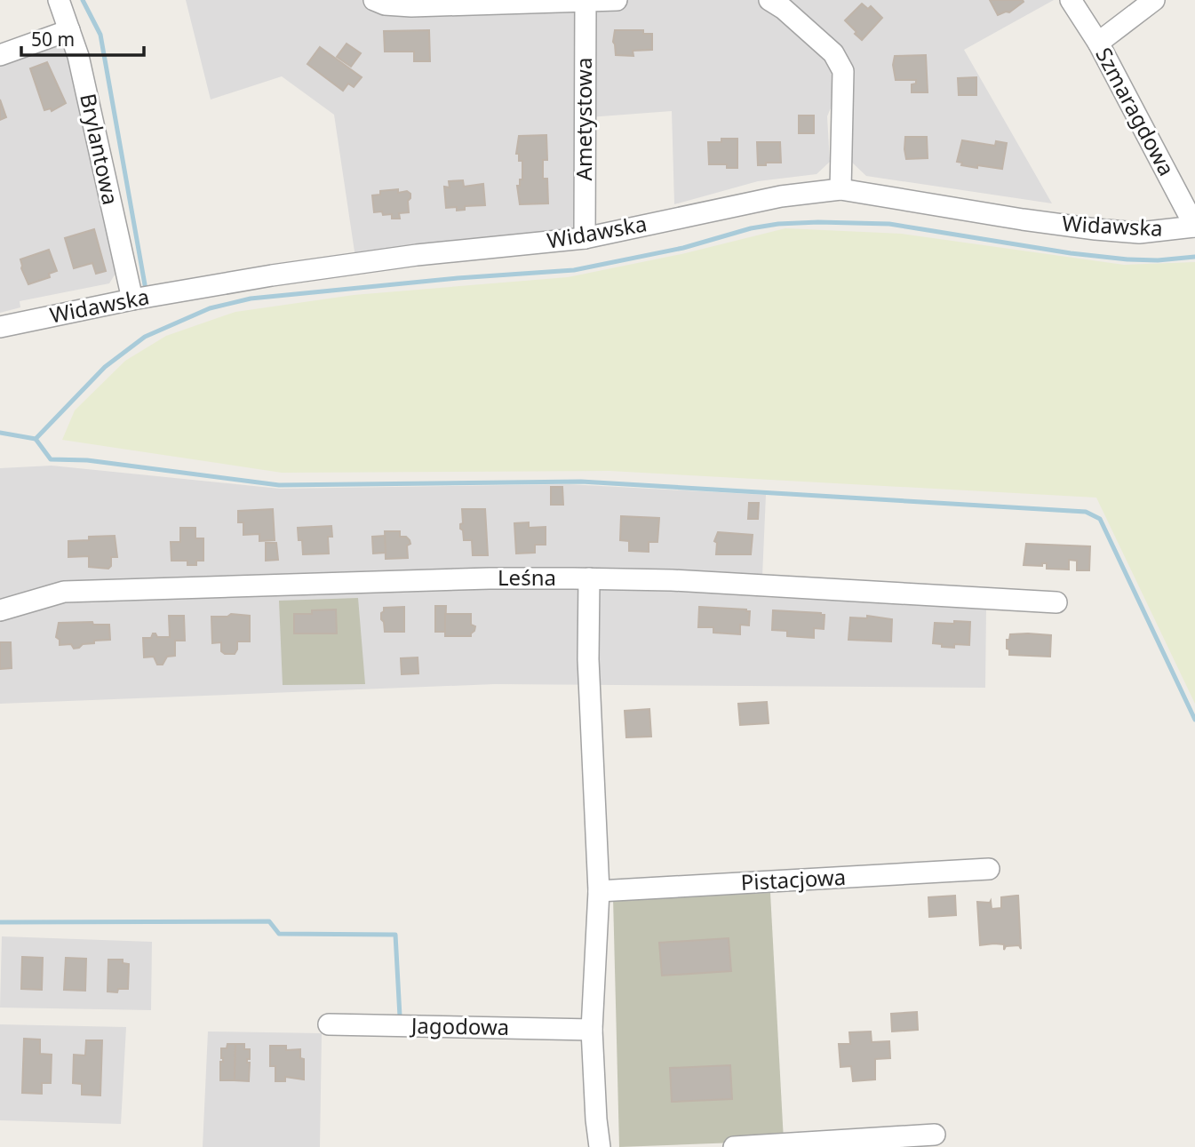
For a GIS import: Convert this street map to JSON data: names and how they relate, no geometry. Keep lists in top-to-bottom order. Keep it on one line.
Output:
{"streets":{"street":["Szmaragdowa","Ametystowa","Brylantowa","Widawska","Leśna","Pistacjowa","Jagodowa"]},"crossings":[["Szmaragdowa","Widawska"],["Ametystowa","Widawska"],["Brylantowa","Widawska"]],"scale_bar":"50 m"}
